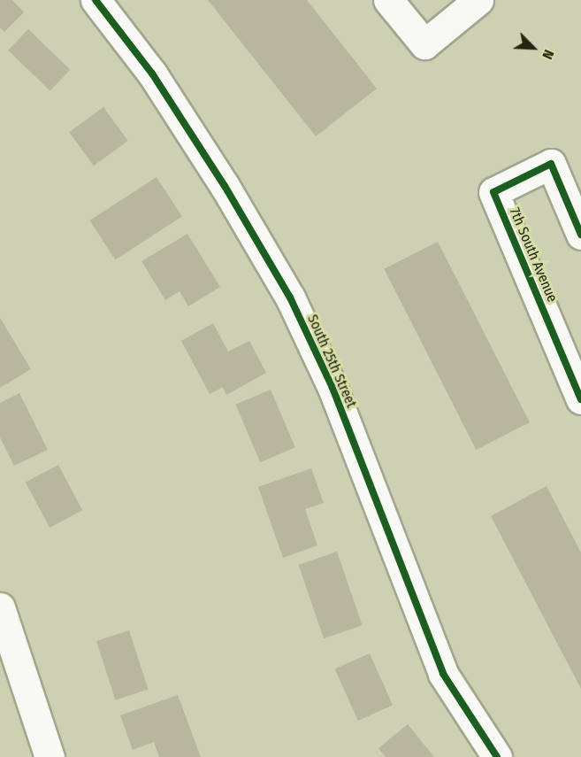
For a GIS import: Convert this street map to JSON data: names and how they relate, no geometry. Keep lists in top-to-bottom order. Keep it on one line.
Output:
{"streets":{"street":["7th South Avenue","South 25th Street"]},"north":"bottom right"}
